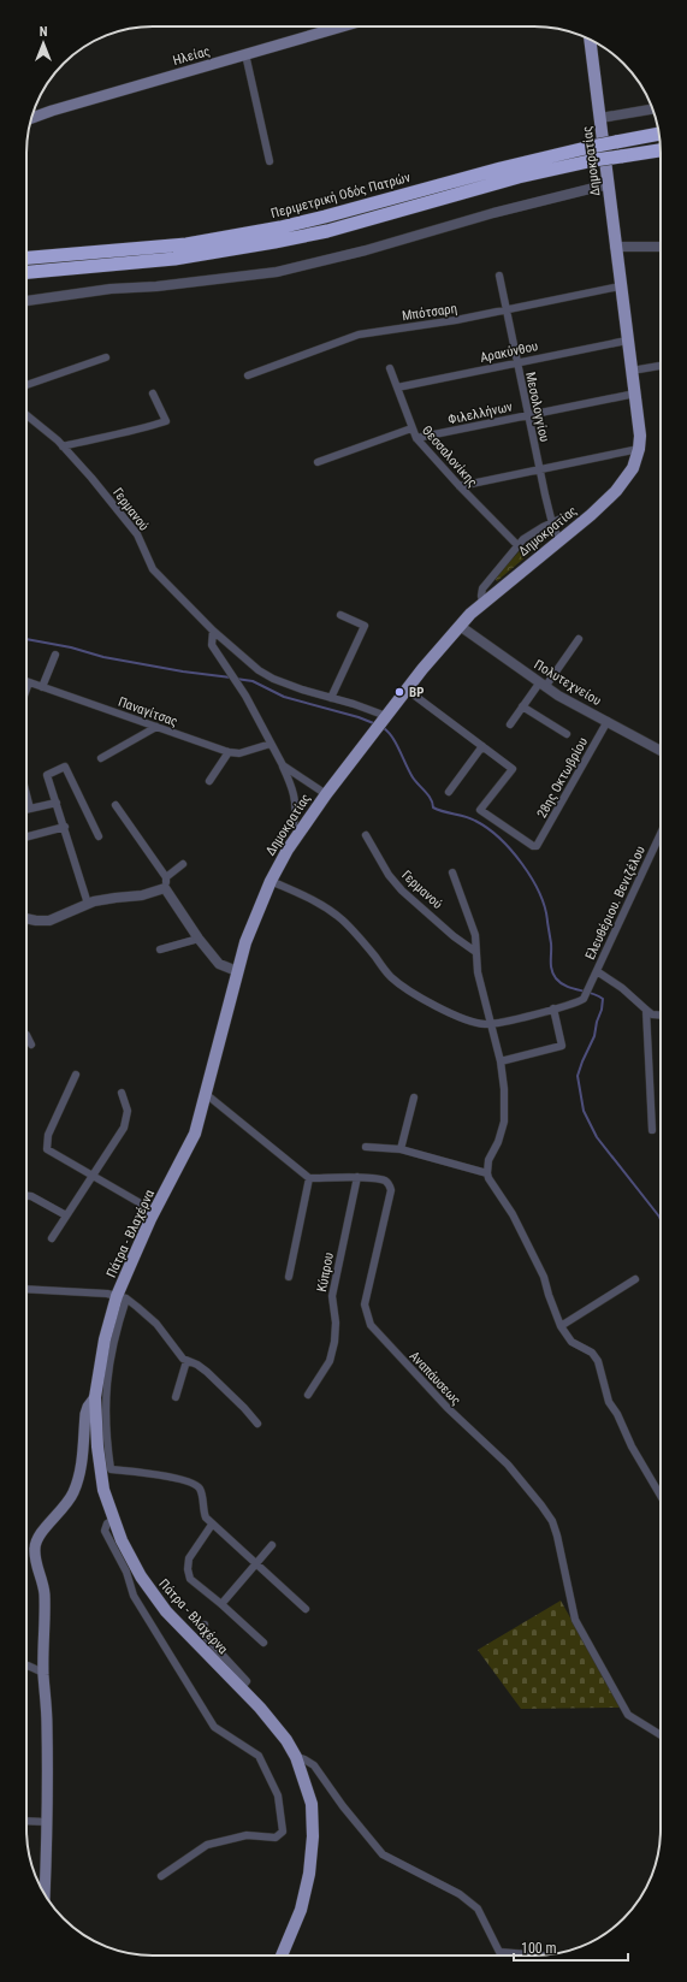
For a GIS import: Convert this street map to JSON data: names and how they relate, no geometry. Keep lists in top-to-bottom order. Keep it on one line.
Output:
{"streets":{"highway":["Περιμετρική Οδός Πατρών"],"main road":["Ηλείας","Δημοκρατίας","Πάτρα - Βλαχέρνα"],"street":["Μπότσαρη","Αρακύνθου","Μεσολογγίου","Φιλελλήνων","Θεσσαλονίκης","Γερμανού","Πολυτεχνείου","Παναγίτσας","28ης Οκτωβρίου","Ελευθέριου. Βενιζέλου","Κύπρου","Αναπάυσεως"]},"crossings":[["Δημοκρατίας","Μπότσαρη"],["Δημοκρατίας","Αρακύνθου"],["Δημοκρατίας","Μεσολογγίου"],["Δημοκρατίας","Φιλελλήνων"],["Δημοκρατίας","Γερμανού"],["Δημοκρατίας","Πολυτεχνείου"],["Δημοκρατίας","Πάτρα - Βλαχέρνα"],["Μπότσαρη","Μεσολογγίου"],["Αρακύνθου","Μεσολογγίου"],["Αρακύνθου","Θεσσαλονίκης"],["Μεσολογγίου","Φιλελλήνων"],["Φιλελλήνων","Θεσσαλονίκης"],["Πολυτεχνείου","28ης Οκτωβρίου"],["Κύπρου","Αναπάυσεως"]],"places":["BP"],"scale_bar":"100 m","north":"top"}
